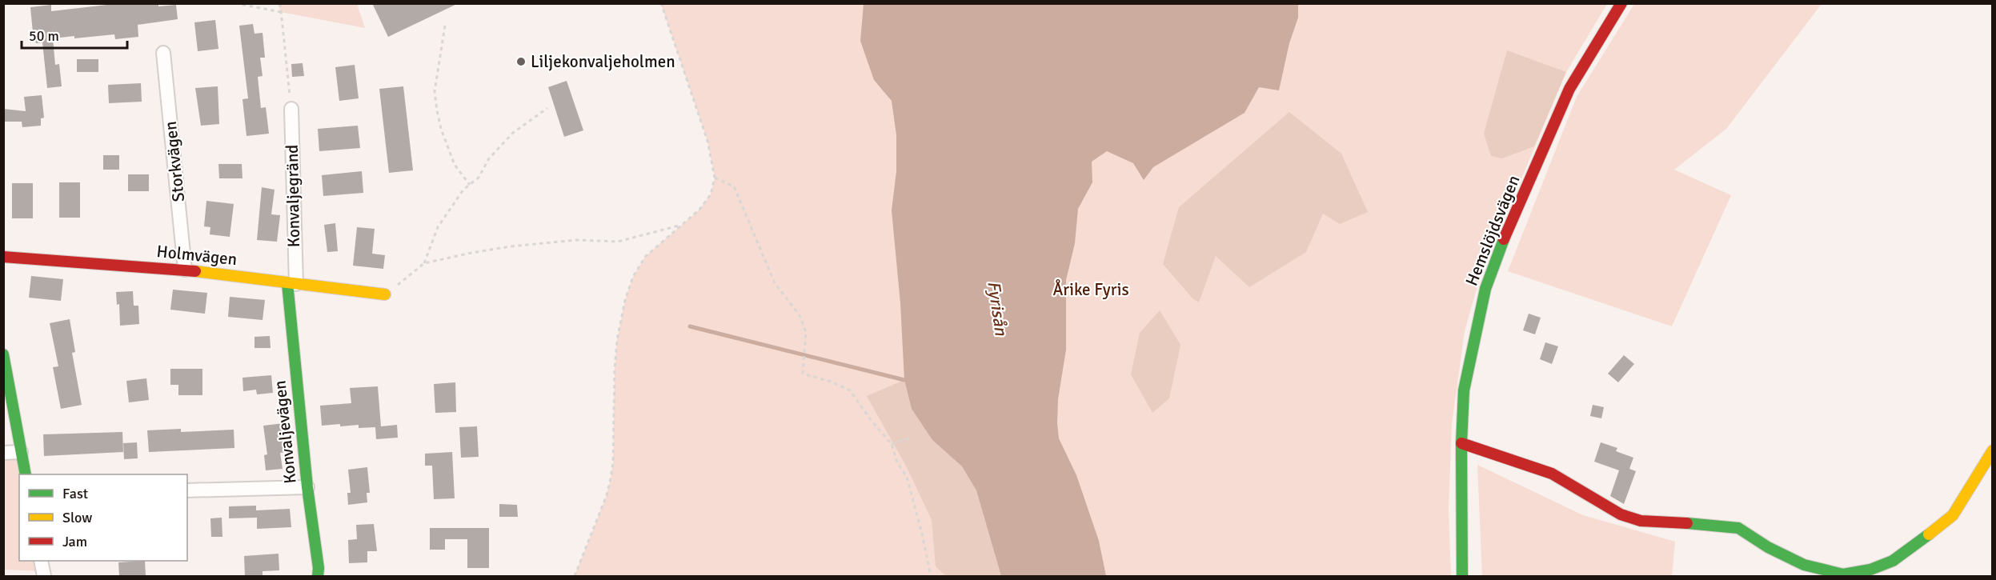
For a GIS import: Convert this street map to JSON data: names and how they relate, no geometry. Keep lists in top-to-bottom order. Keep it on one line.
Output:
{"streets":{"street":["Storkvägen","Konvaljegränd","Hemslöjdsvägen","Holmvägen","Konvaljevägen"]},"crossings":[["Storkvägen","Holmvägen"],["Konvaljegränd","Holmvägen"],["Konvaljegränd","Konvaljevägen"],["Holmvägen","Konvaljevägen"]],"water":["Fyrisån"],"parks":["Årike Fyris"],"places":["Liljekonvaljeholmen"],"legend":["Fast","Slow","Jam"],"scale_bar":"50 m"}
